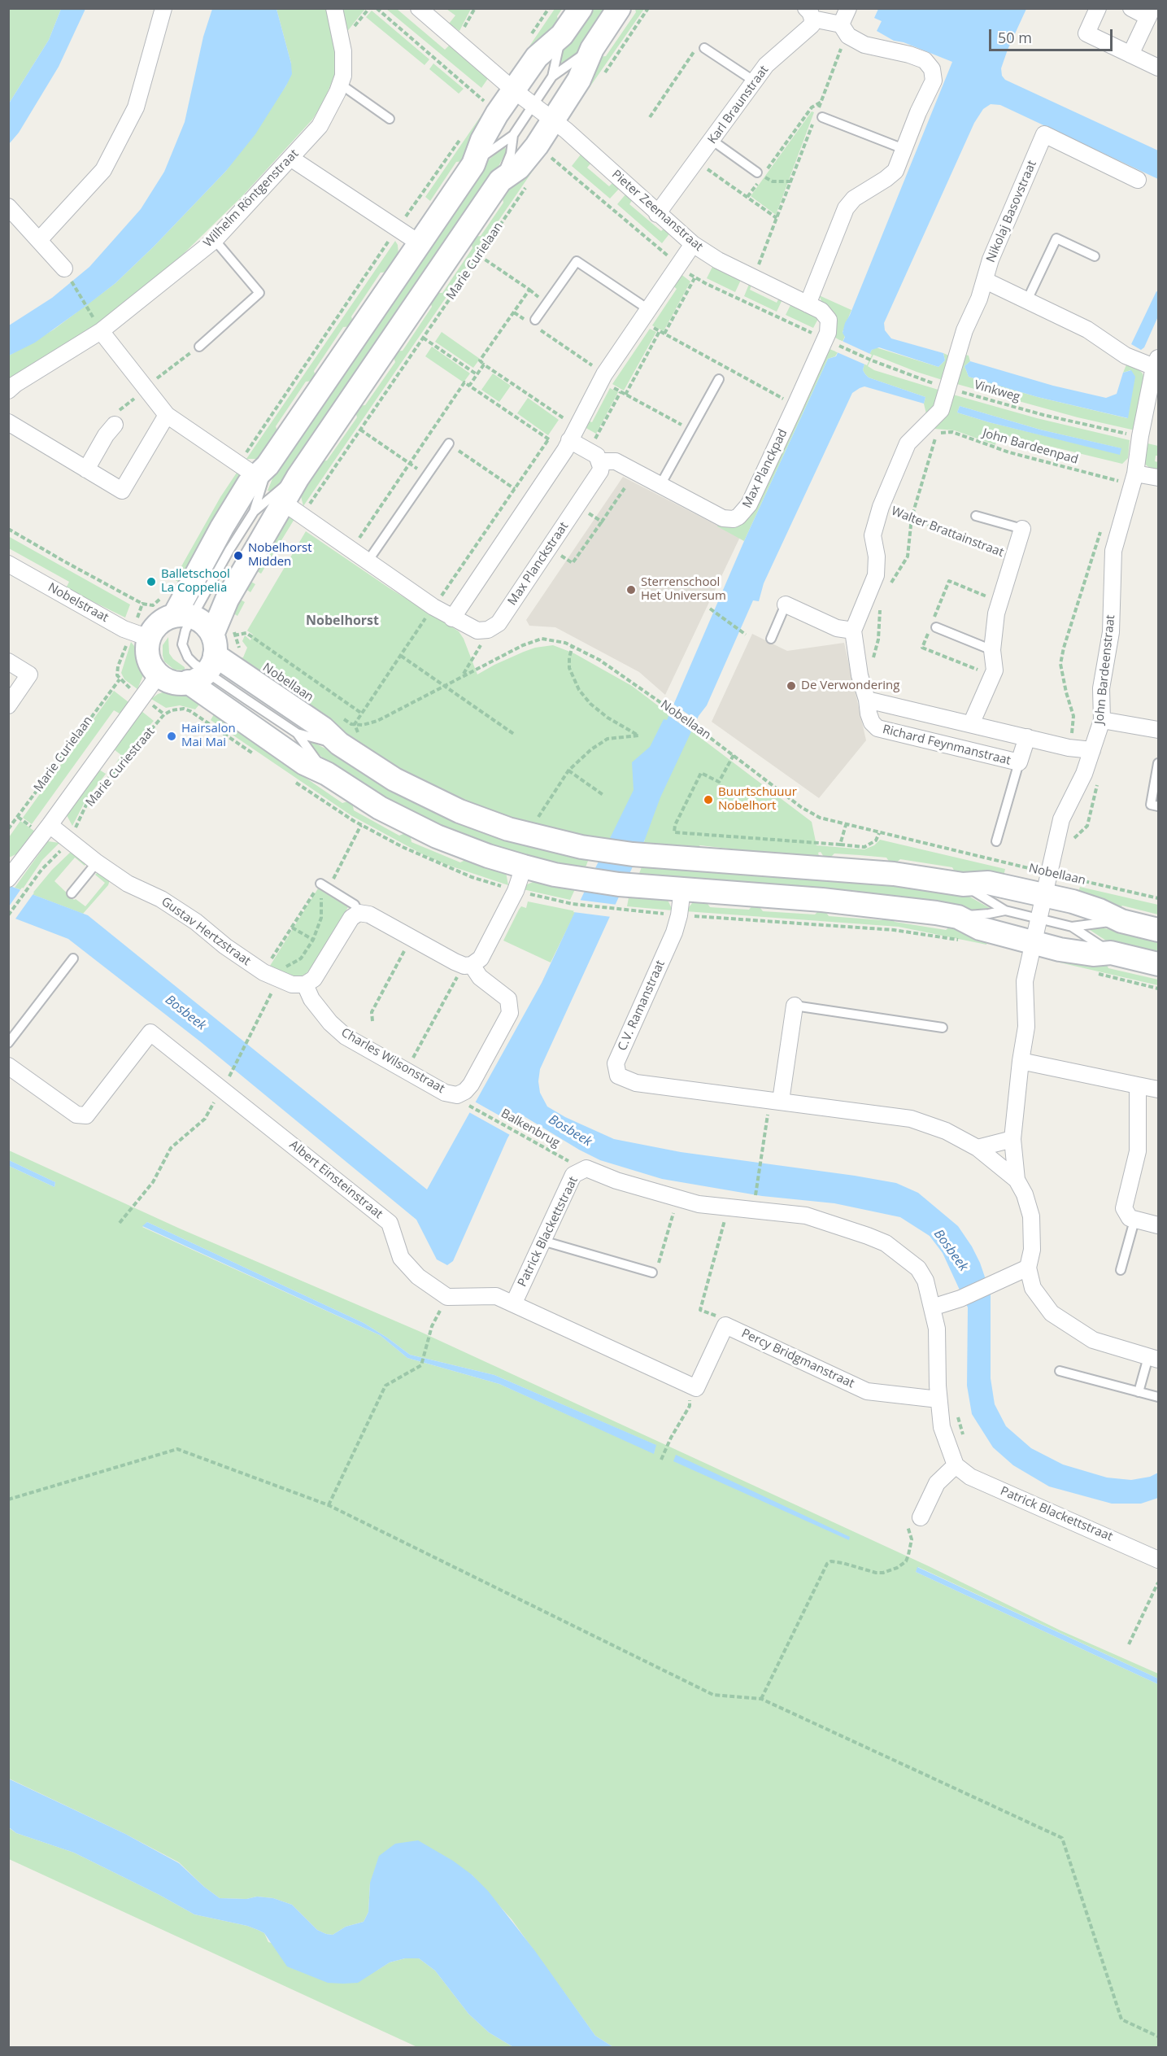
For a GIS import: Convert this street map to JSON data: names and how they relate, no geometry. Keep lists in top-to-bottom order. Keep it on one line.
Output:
{"streets":{"street":["Karl Braunstraat","Wilhelm Röntgenstraat","Pieter Zeemanstraat","Nikolaj Basovstraat","Marie Curielaan","Max Planckpad","Walter Brattainstraat","Max Planckstraat","Nobelstraat","John Bardeenstraat","Nobellaan","Richard Feynmanstraat","Marie Curiestraat","Gustav Hertzstraat","C.V. Ramanstraat","Charles Wilsonstraat","Albert Einsteinstraat","Patrick Blackettstraat","Percy Bridgmanstraat"],"path":["Vinkweg","John Bardeenpad","Balkenbrug"]},"crossings":[["Karl Braunstraat","Pieter Zeemanstraat"],["Pieter Zeemanstraat","Marie Curielaan"],["Pieter Zeemanstraat","Vinkweg"],["Pieter Zeemanstraat","Max Planckpad"],["Nikolaj Basovstraat","Vinkweg"],["Marie Curielaan","Nobellaan"],["Vinkweg","Max Planckpad"],["Vinkweg","John Bardeenstraat"],["John Bardeenpad","John Bardeenstraat"],["Walter Brattainstraat","Richard Feynmanstraat"],["John Bardeenstraat","Nobellaan"],["John Bardeenstraat","Richard Feynmanstraat"],["John Bardeenstraat","C.V. Ramanstraat"],["Nobellaan","C.V. Ramanstraat"],["Marie Curiestraat","Gustav Hertzstraat"],["Gustav Hertzstraat","Charles Wilsonstraat"],["Balkenbrug","Patrick Blackettstraat"],["Patrick Blackettstraat","Percy Bridgmanstraat"]],"districts":["Nobelhorst"],"water":["Bosbeek"],"places":["Nobelhorst Midden","Balletschool La Coppelia","Sterrenschool Het Universum","De Verwondering","Hairsalon Mai Mai","Buurtschuuur Nobelhort"],"scale_bar":"50 m"}
